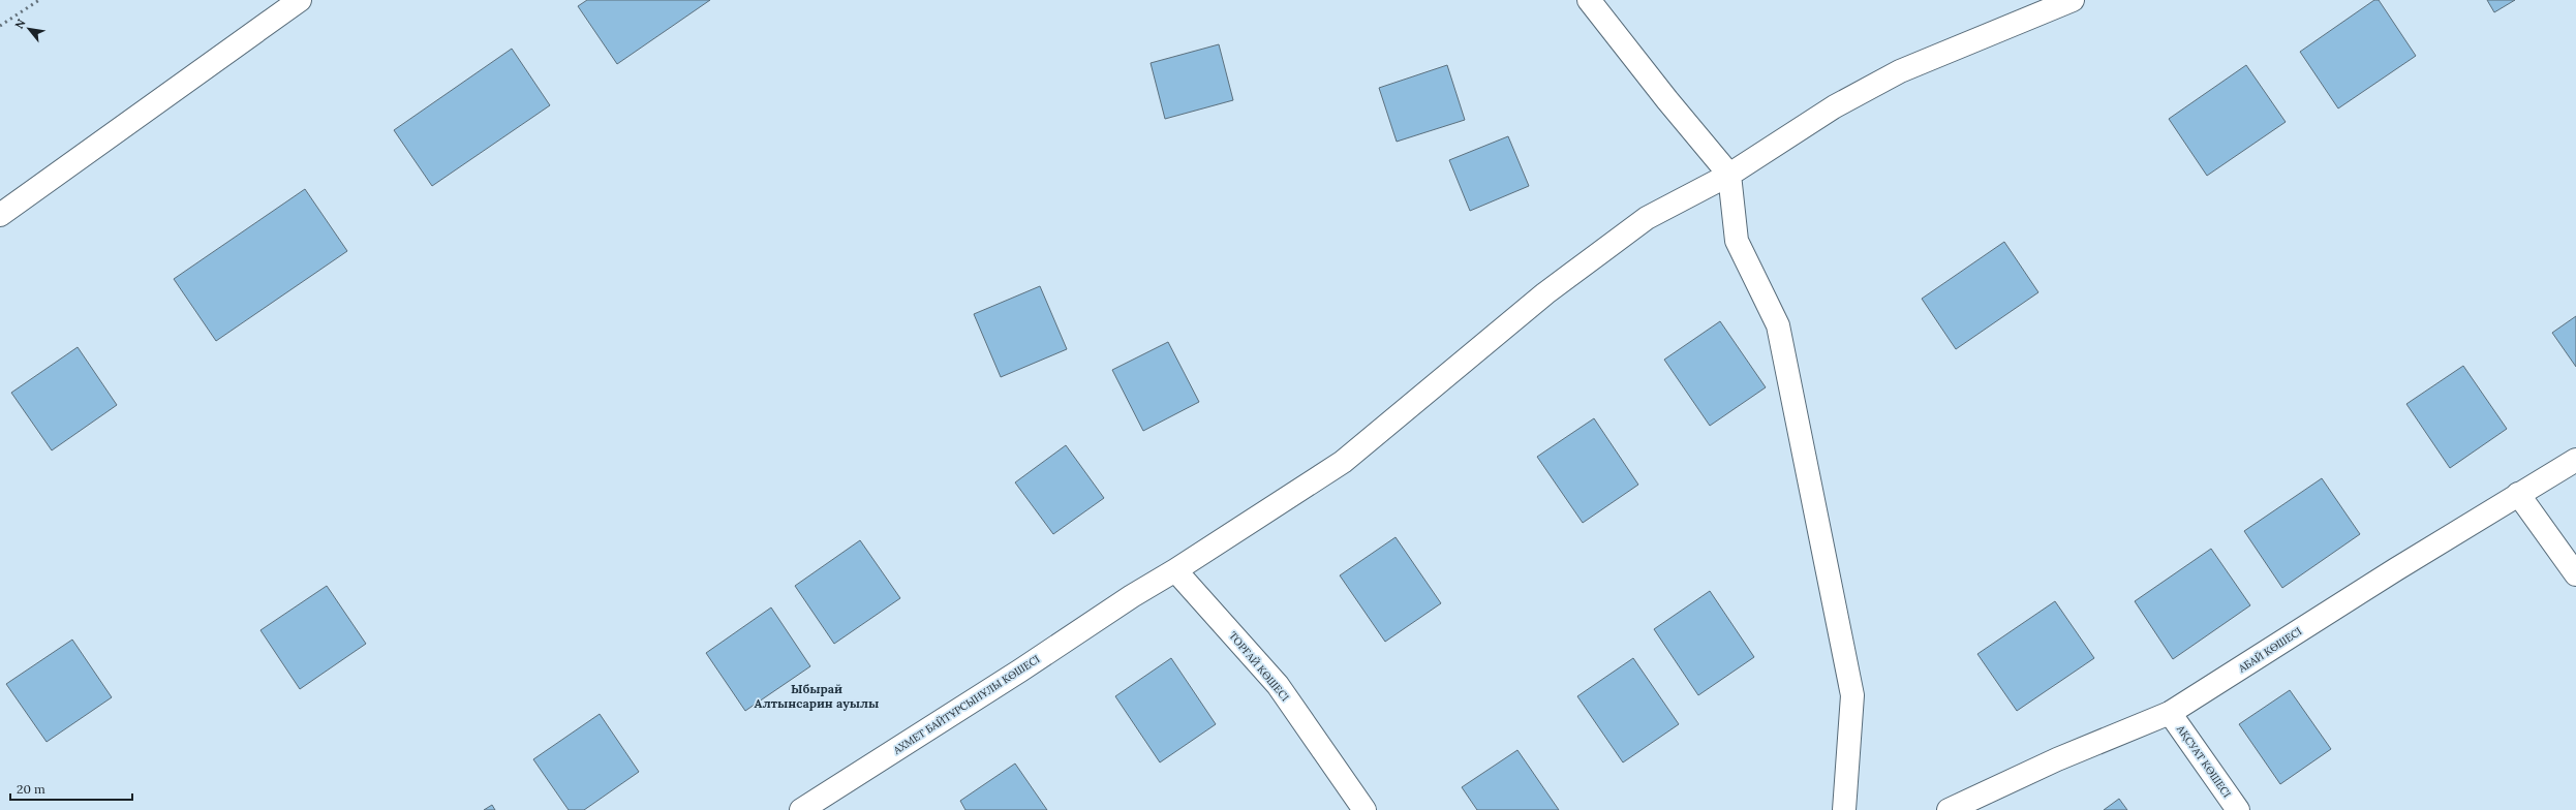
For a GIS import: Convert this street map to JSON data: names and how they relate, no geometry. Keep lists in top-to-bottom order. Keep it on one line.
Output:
{"streets":{"street":["АБАЙ КӨШЕСІ","ТОРҒАЙ КӨШЕСІ","АХМЕТ БАЙТҰРСЫНҰЛЫ КӨШЕСІ","АҚСУАТ КӨШЕСІ"]},"crossings":[["АБАЙ КӨШЕСІ","АҚСУАТ КӨШЕСІ"],["ТОРҒАЙ КӨШЕСІ","АХМЕТ БАЙТҰРСЫНҰЛЫ КӨШЕСІ"]],"districts":["Ыбырай Алтынсарин ауылы"],"scale_bar":"20 m","north":"top left"}
